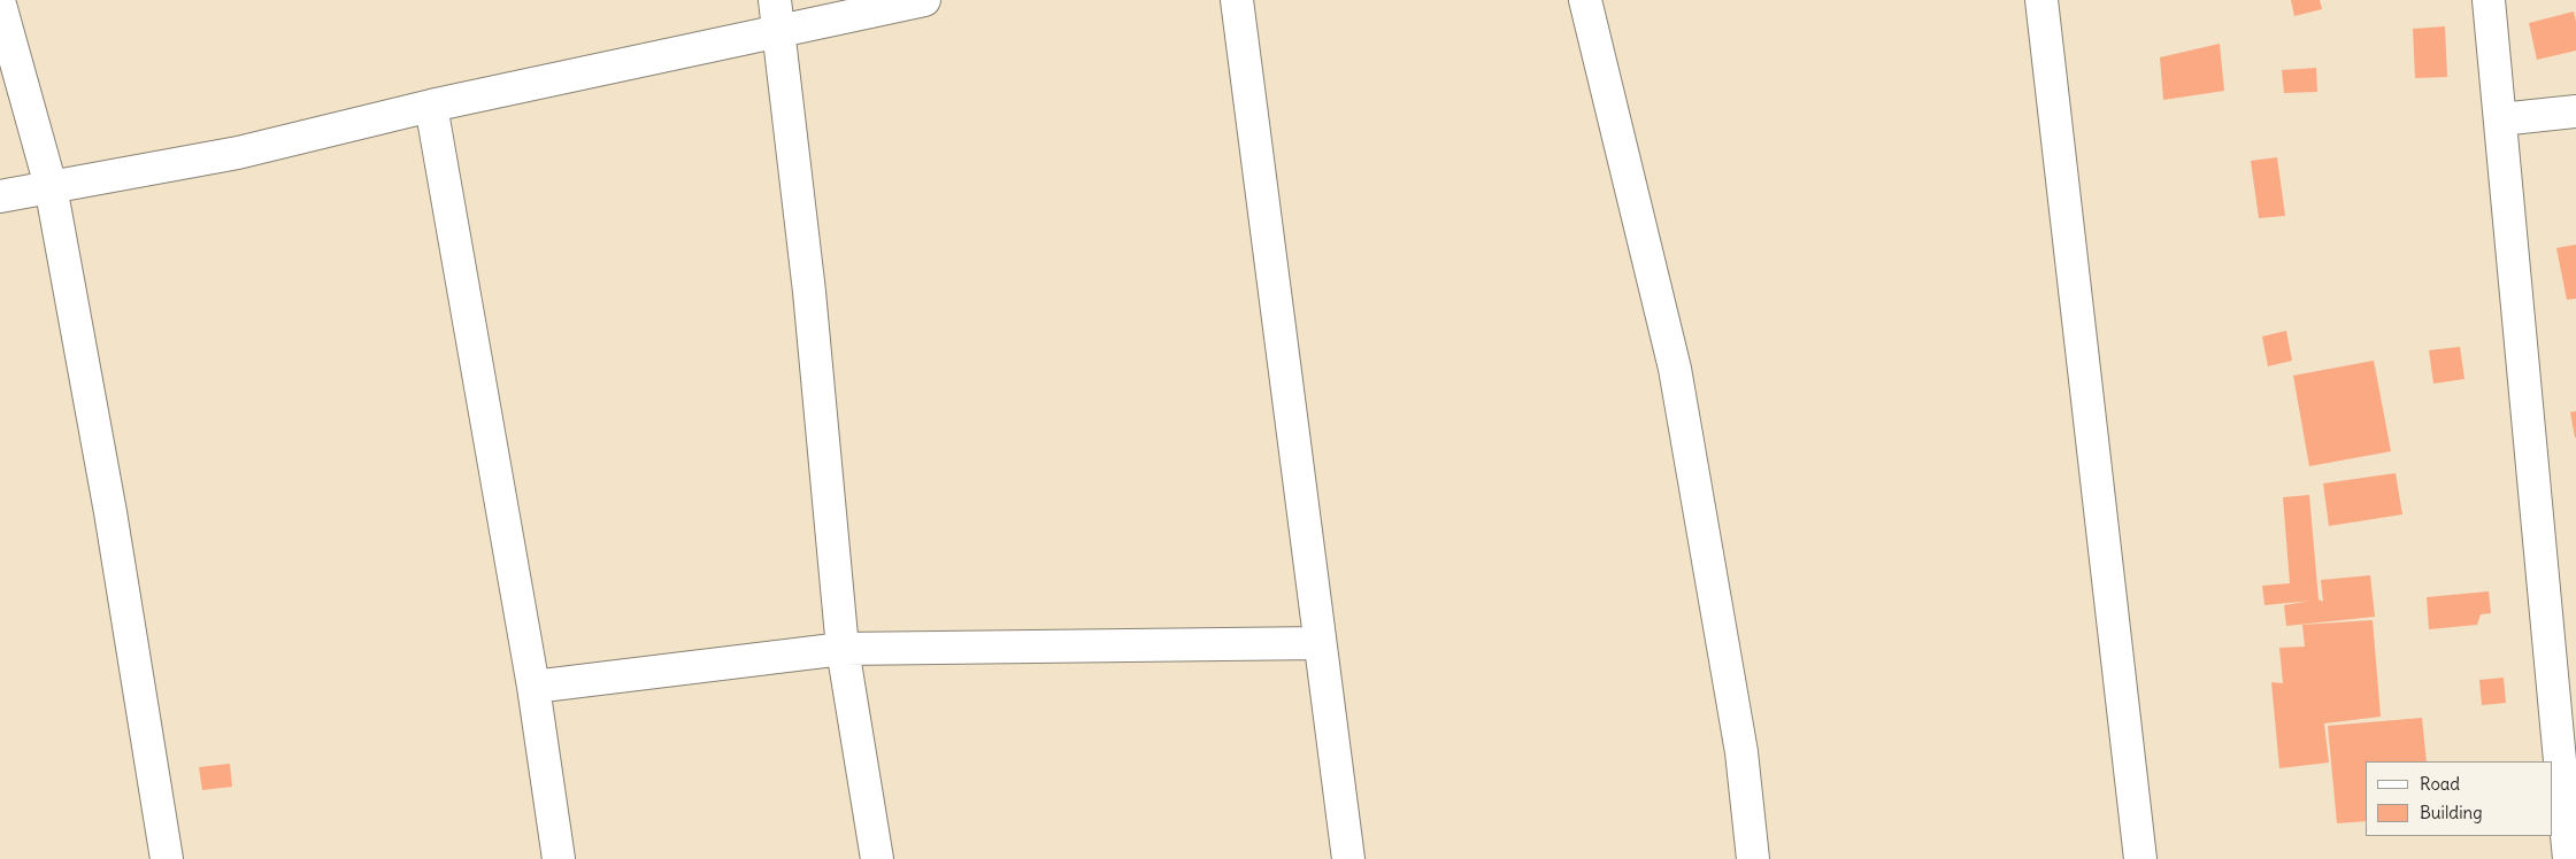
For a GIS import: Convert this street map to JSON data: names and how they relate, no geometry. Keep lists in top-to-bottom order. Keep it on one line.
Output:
{"legend":["Road","Building"]}
